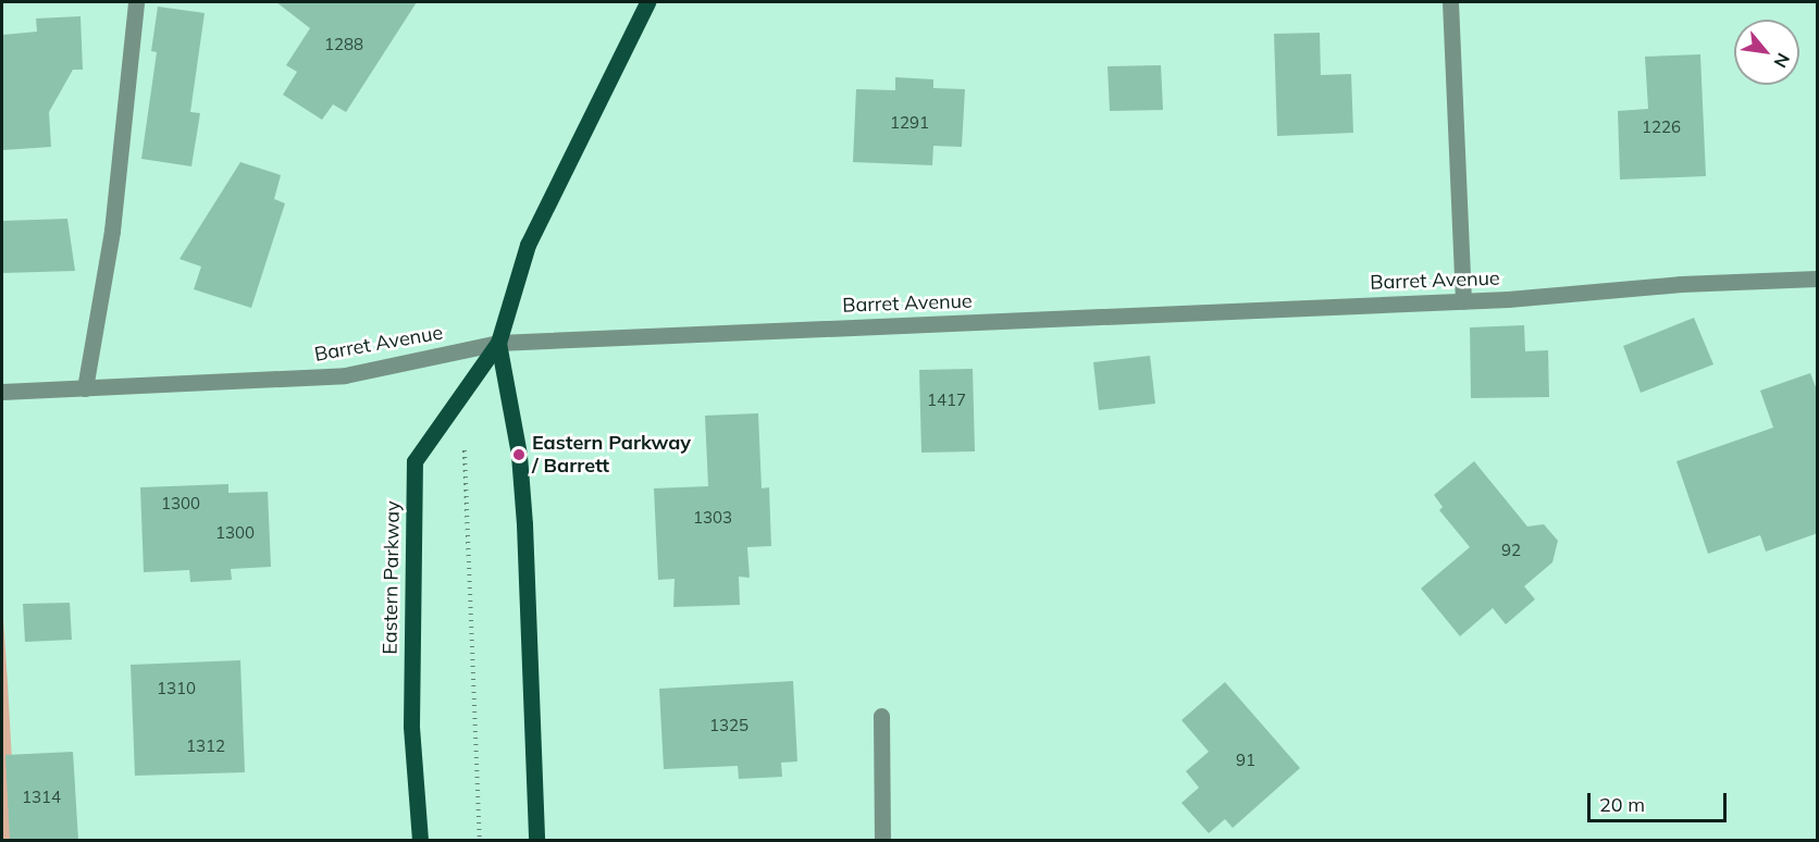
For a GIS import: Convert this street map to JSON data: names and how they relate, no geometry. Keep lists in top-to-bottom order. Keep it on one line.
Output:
{"streets":{"main road":["Eastern Parkway"],"street":["Barret Avenue"]},"crossings":[["Barret Avenue","Eastern Parkway"]],"places":["Eastern Parkway / Barrett"],"house_numbers":["1288","1291","1226","1417","1300","1303","1300","92","1310","1325","1312","91","1314"],"scale_bar":"20 m","north":"bottom right"}
